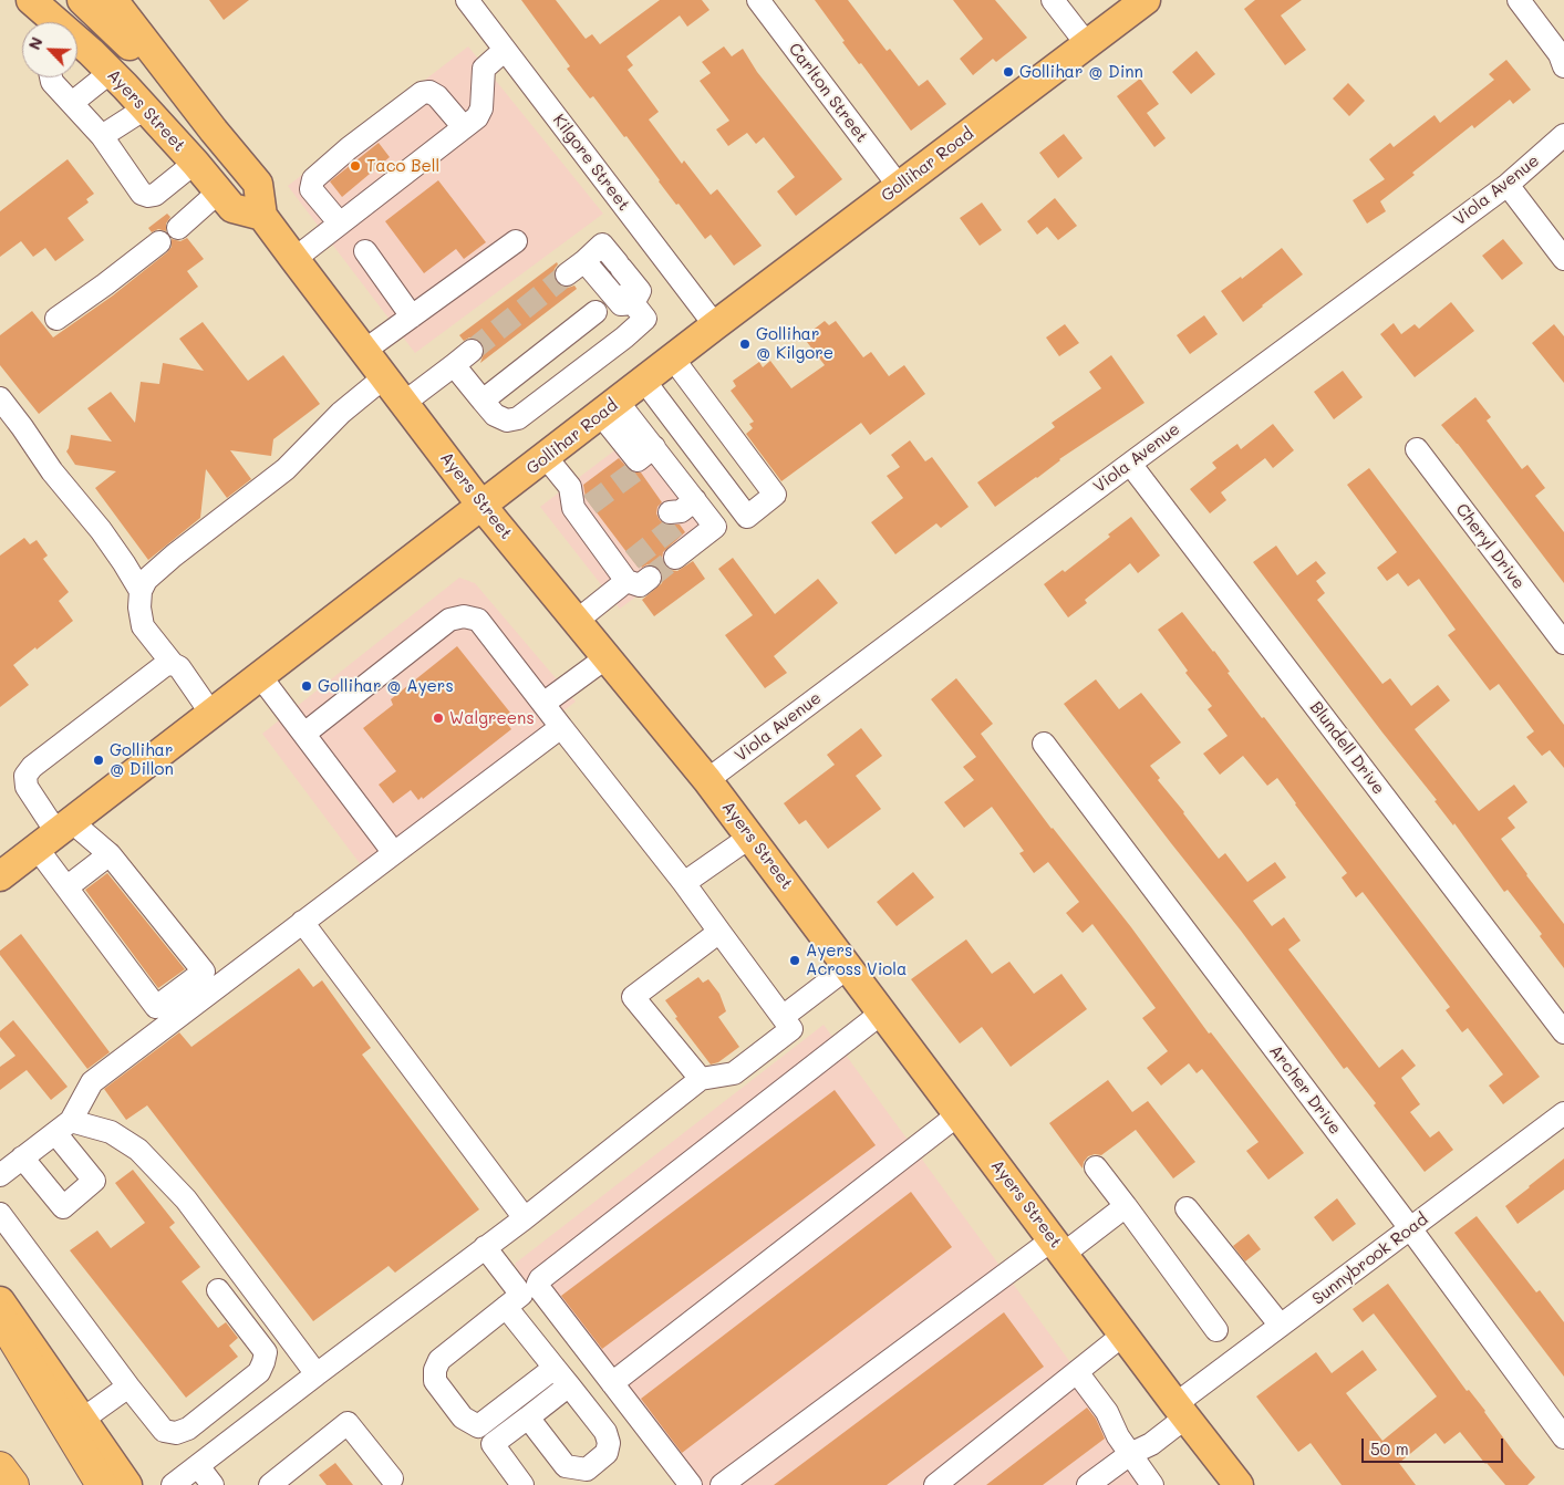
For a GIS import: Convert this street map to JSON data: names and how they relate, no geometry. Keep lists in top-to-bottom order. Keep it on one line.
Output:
{"streets":{"main road":["Ayers Street","Gollihar Road"],"street":["Carlton Street","Kilgore Street","Viola Avenue","Cheryl Drive","Blundell Drive","Archer Drive","Sunnybrook Road"]},"crossings":[["Carlton Street","Gollihar Road"],["Ayers Street","Gollihar Road"],["Ayers Street","Viola Avenue"],["Ayers Street","Sunnybrook Road"],["Kilgore Street","Gollihar Road"],["Viola Avenue","Blundell Drive"],["Archer Drive","Sunnybrook Road"]],"places":["Gollihar @ Dinn","Taco Bell","Gollihar @ Kilgore","Gollihar @ Ayers","Walgreens","Gollihar @ Dillon","Ayers Across Viola"],"scale_bar":"50 m","north":"top left"}
